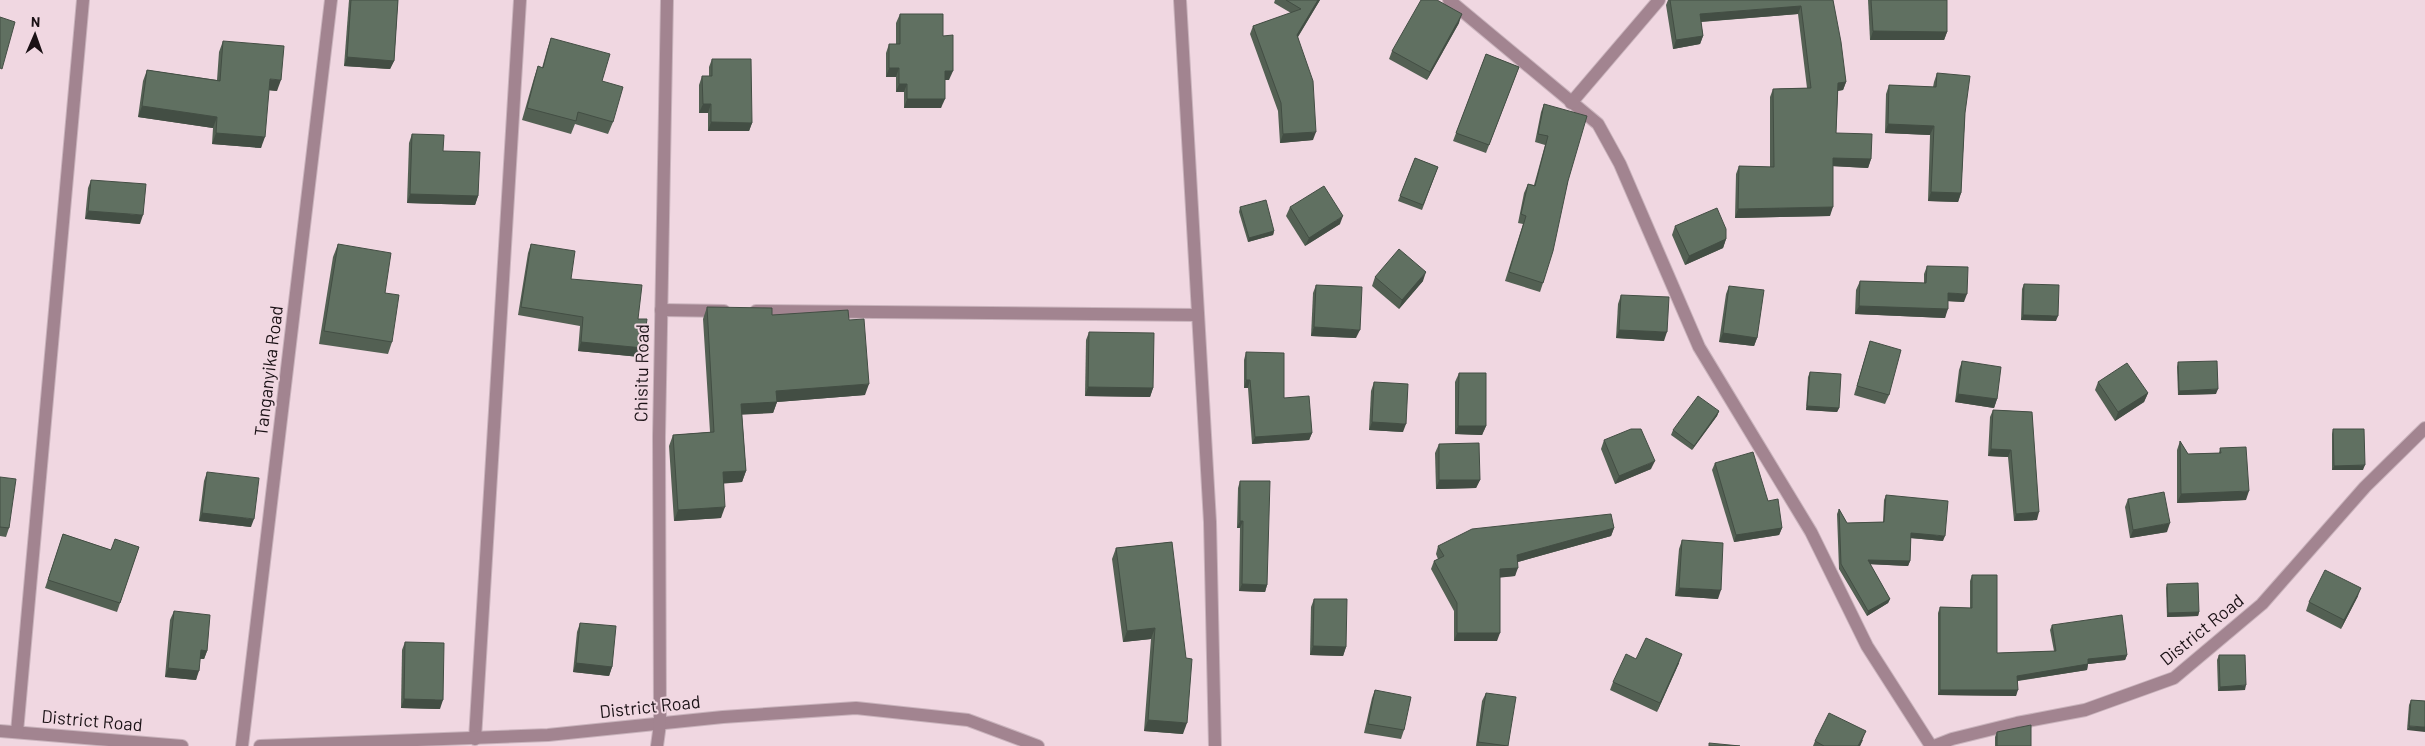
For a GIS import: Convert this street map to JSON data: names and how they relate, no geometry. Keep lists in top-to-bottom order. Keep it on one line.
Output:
{"streets":{"street":["Tanganyika Road","Chisitu Road","District Road"]},"crossings":[["Chisitu Road","District Road"]],"north":"top"}
